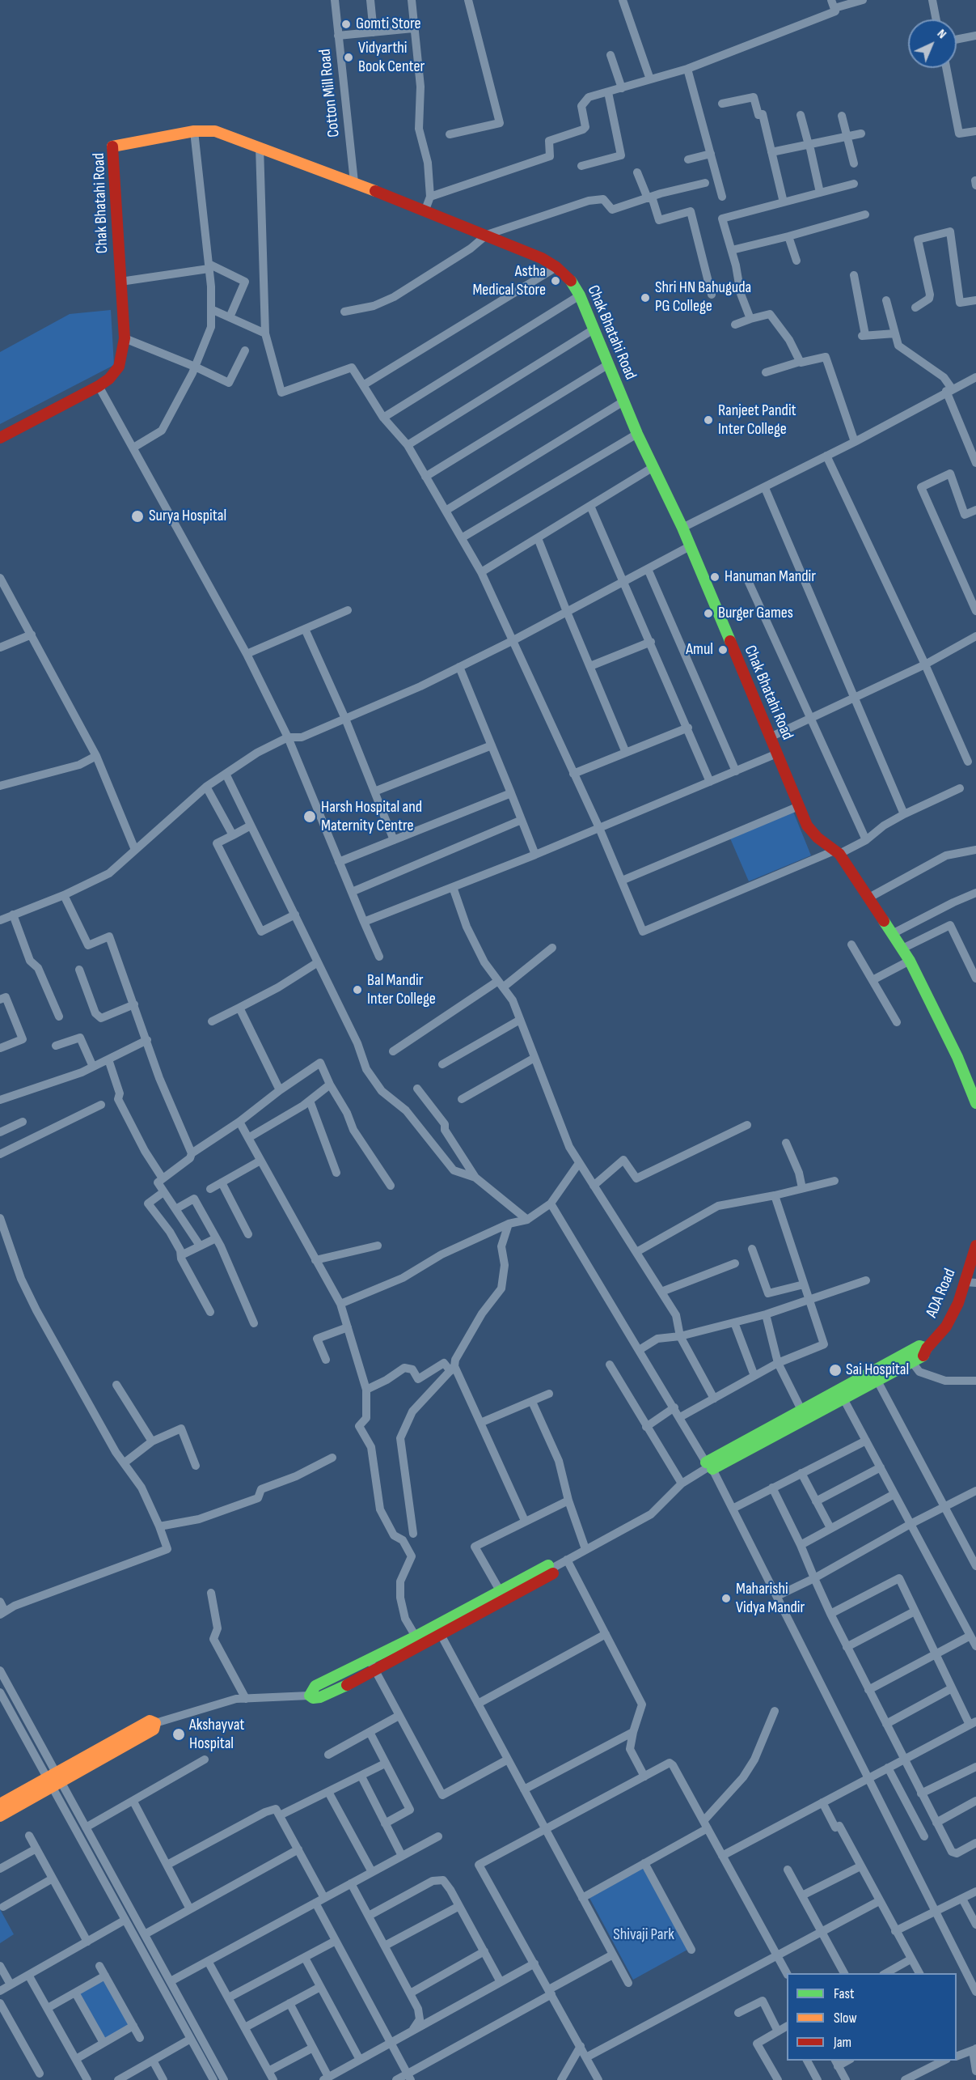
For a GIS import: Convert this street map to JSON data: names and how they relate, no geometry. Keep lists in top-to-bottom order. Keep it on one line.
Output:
{"streets":{"street":["Cotton Mill Road","Chak Bhatahi Road","ADA Road"]},"crossings":[["Cotton Mill Road","Chak Bhatahi Road"]],"parks":["Shivaji Park"],"places":["Gomti Store","Vidyarthi Book Center","Astha Medical Store","Shri HN Bahuguda PG College","Ranjeet Pandit Inter College","Surya Hospital","Hanuman Mandir","Burger Games","Amul","Harsh Hospital and Maternity Centre","Bal Mandir Inter College","Sai Hospital","Maharishi Vidya Mandir","Akshayvat Hospital"],"legend":["Fast","Slow","Jam"],"north":"top right"}
